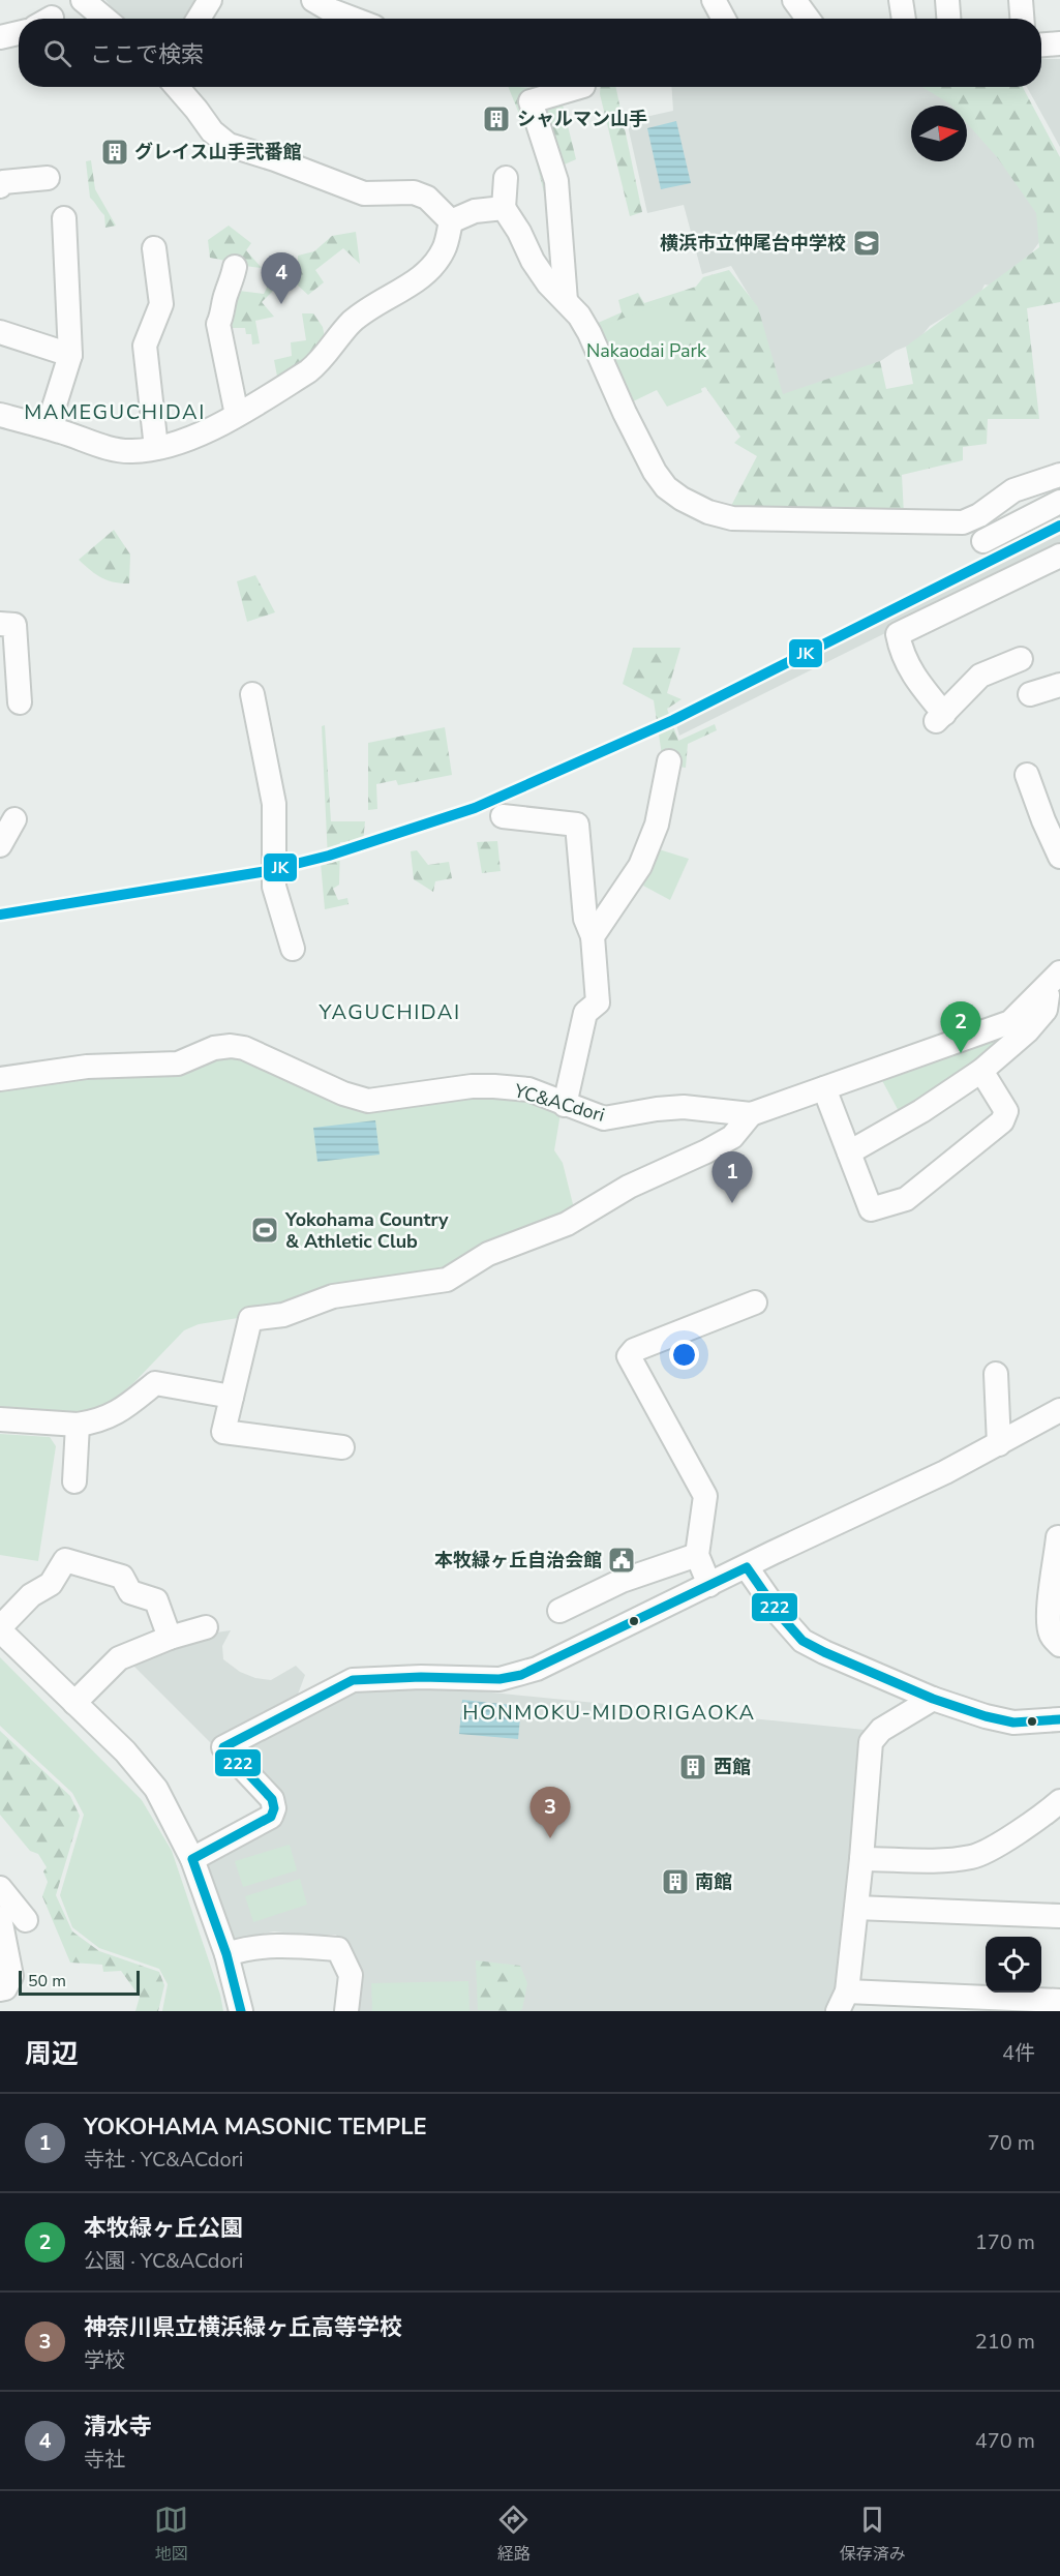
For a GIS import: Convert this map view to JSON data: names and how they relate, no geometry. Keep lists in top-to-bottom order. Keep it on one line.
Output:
{"streets":{"street":["YC&ACdori"]},"districts":["MAMEGUCHIDAI","YAGUCHIDAI","HONMOKU-MIDORIGAOKA"],"parks":["Nakaodai Park"],"places":{"building":["シャルマン山手","グレイス山手弐番館","西館","南館"],"school or university":["横浜市立仲尾台中学校"],"sports":["Yokohama Country & Athletic Club"],"public building":["本牧緑ヶ丘自治会館"]},"lines":["transit line JK","transit line 222"],"scale_bar":"50 m","north":"right","page":{"search":"ここで検索","pins":["4","2","1","3"],"scale":"50 m","heading":["周辺","4件"],"list":[{"mark":"1","name":"YOKOHAMA MASONIC TEMPLE","note":"寺社 · YC&ACdori","value":"70 m"},{"mark":"2","name":"本牧緑ヶ丘公園","note":"公園 · YC&ACdori","value":"170 m"},{"mark":"3","name":"神奈川県立横浜緑ヶ丘高等学校","note":"学校","value":"210 m"},{"mark":"4","name":"清水寺","note":"寺社","value":"470 m"}],"nav":["地図","経路","保存済み"]}}
